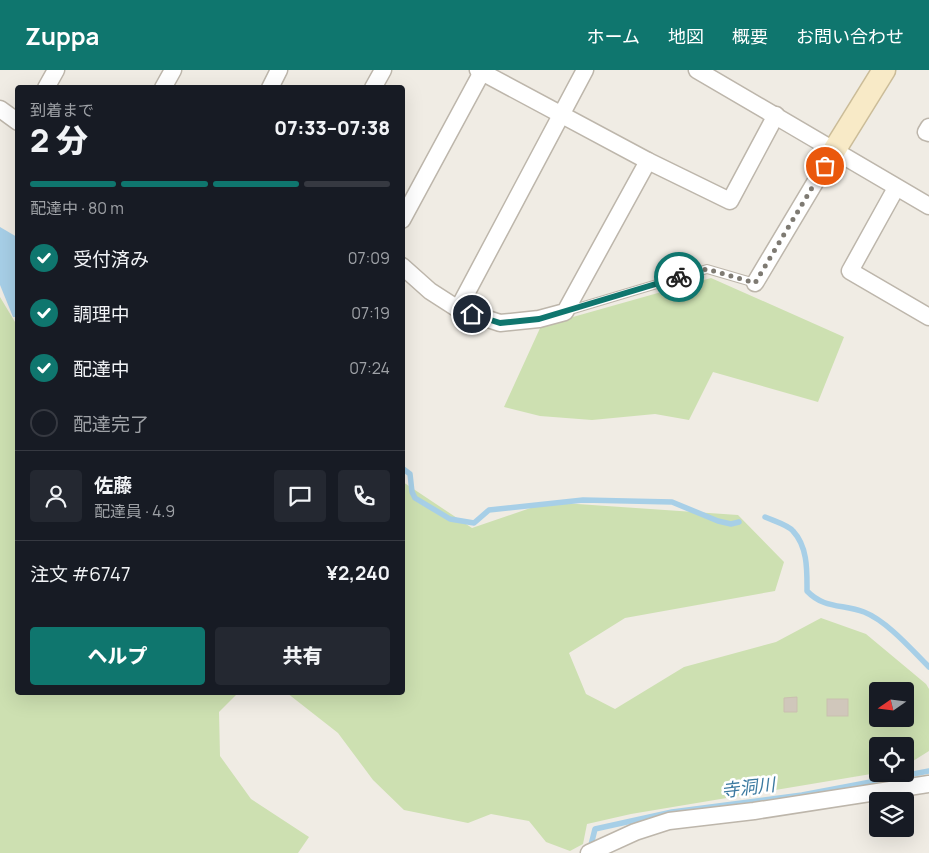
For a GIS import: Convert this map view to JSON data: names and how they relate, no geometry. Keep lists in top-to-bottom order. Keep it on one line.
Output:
{"water":["寺洞川"],"north":"left","page":{"header":"Zuppa","nav":["ホーム","地図","概要","お問い合わせ"],"heading":["2 分","到着まで","07:33–07:38"],"panel":["佐藤","配達員 · 4.9","注文 #6747","¥2,240"],"bar":"配達中 · 80 m","list":[["受付済み","07:09"],["調理中","07:19"],["配達中","07:24"],"配達完了"],"buttons":["ヘルプ","共有"]}}
